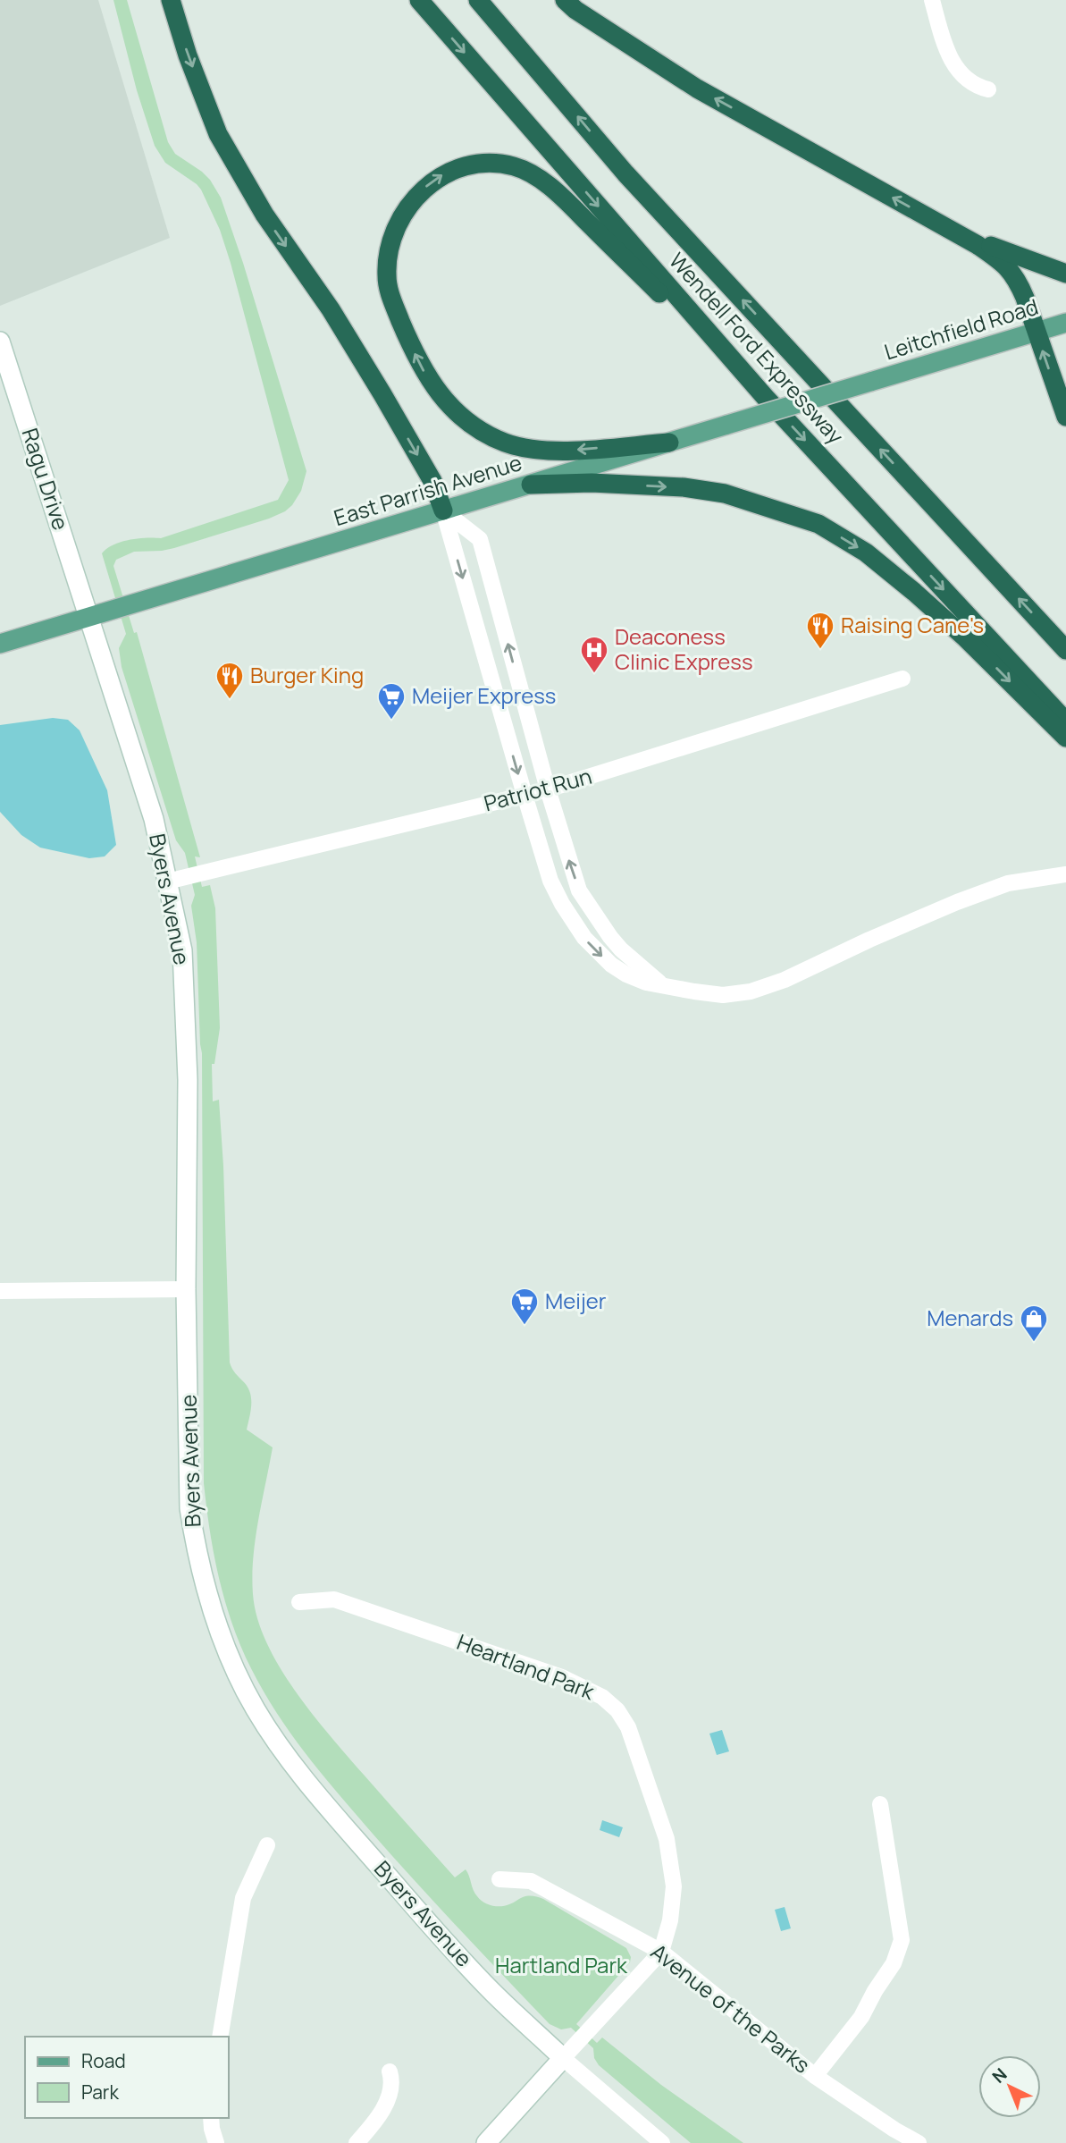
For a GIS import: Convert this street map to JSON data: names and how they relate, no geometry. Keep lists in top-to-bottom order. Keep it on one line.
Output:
{"streets":{"highway":["Wendell Ford Expressway"],"main road":["Leitchfield Road","East Parrish Avenue"],"street":["Ragu Drive","Patriot Run","Byers Avenue","Heartland Park","Avenue of the Parks"]},"crossings":[["Leitchfield Road","East Parrish Avenue"],["Ragu Drive","East Parrish Avenue"],["Ragu Drive","Byers Avenue"],["East Parrish Avenue","Byers Avenue"],["Patriot Run","Byers Avenue"],["Byers Avenue","Heartland Park"],["Heartland Park","Avenue of the Parks"]],"parks":["Hartland Park"],"places":{"restaurant":["Raising Cane's","Burger King"],"hospital":["Deaconess Clinic Express"],"supermarket":["Meijer Express","Meijer"],"shop":["Menards"]},"legend":["Road","Park"],"north":"top left"}
